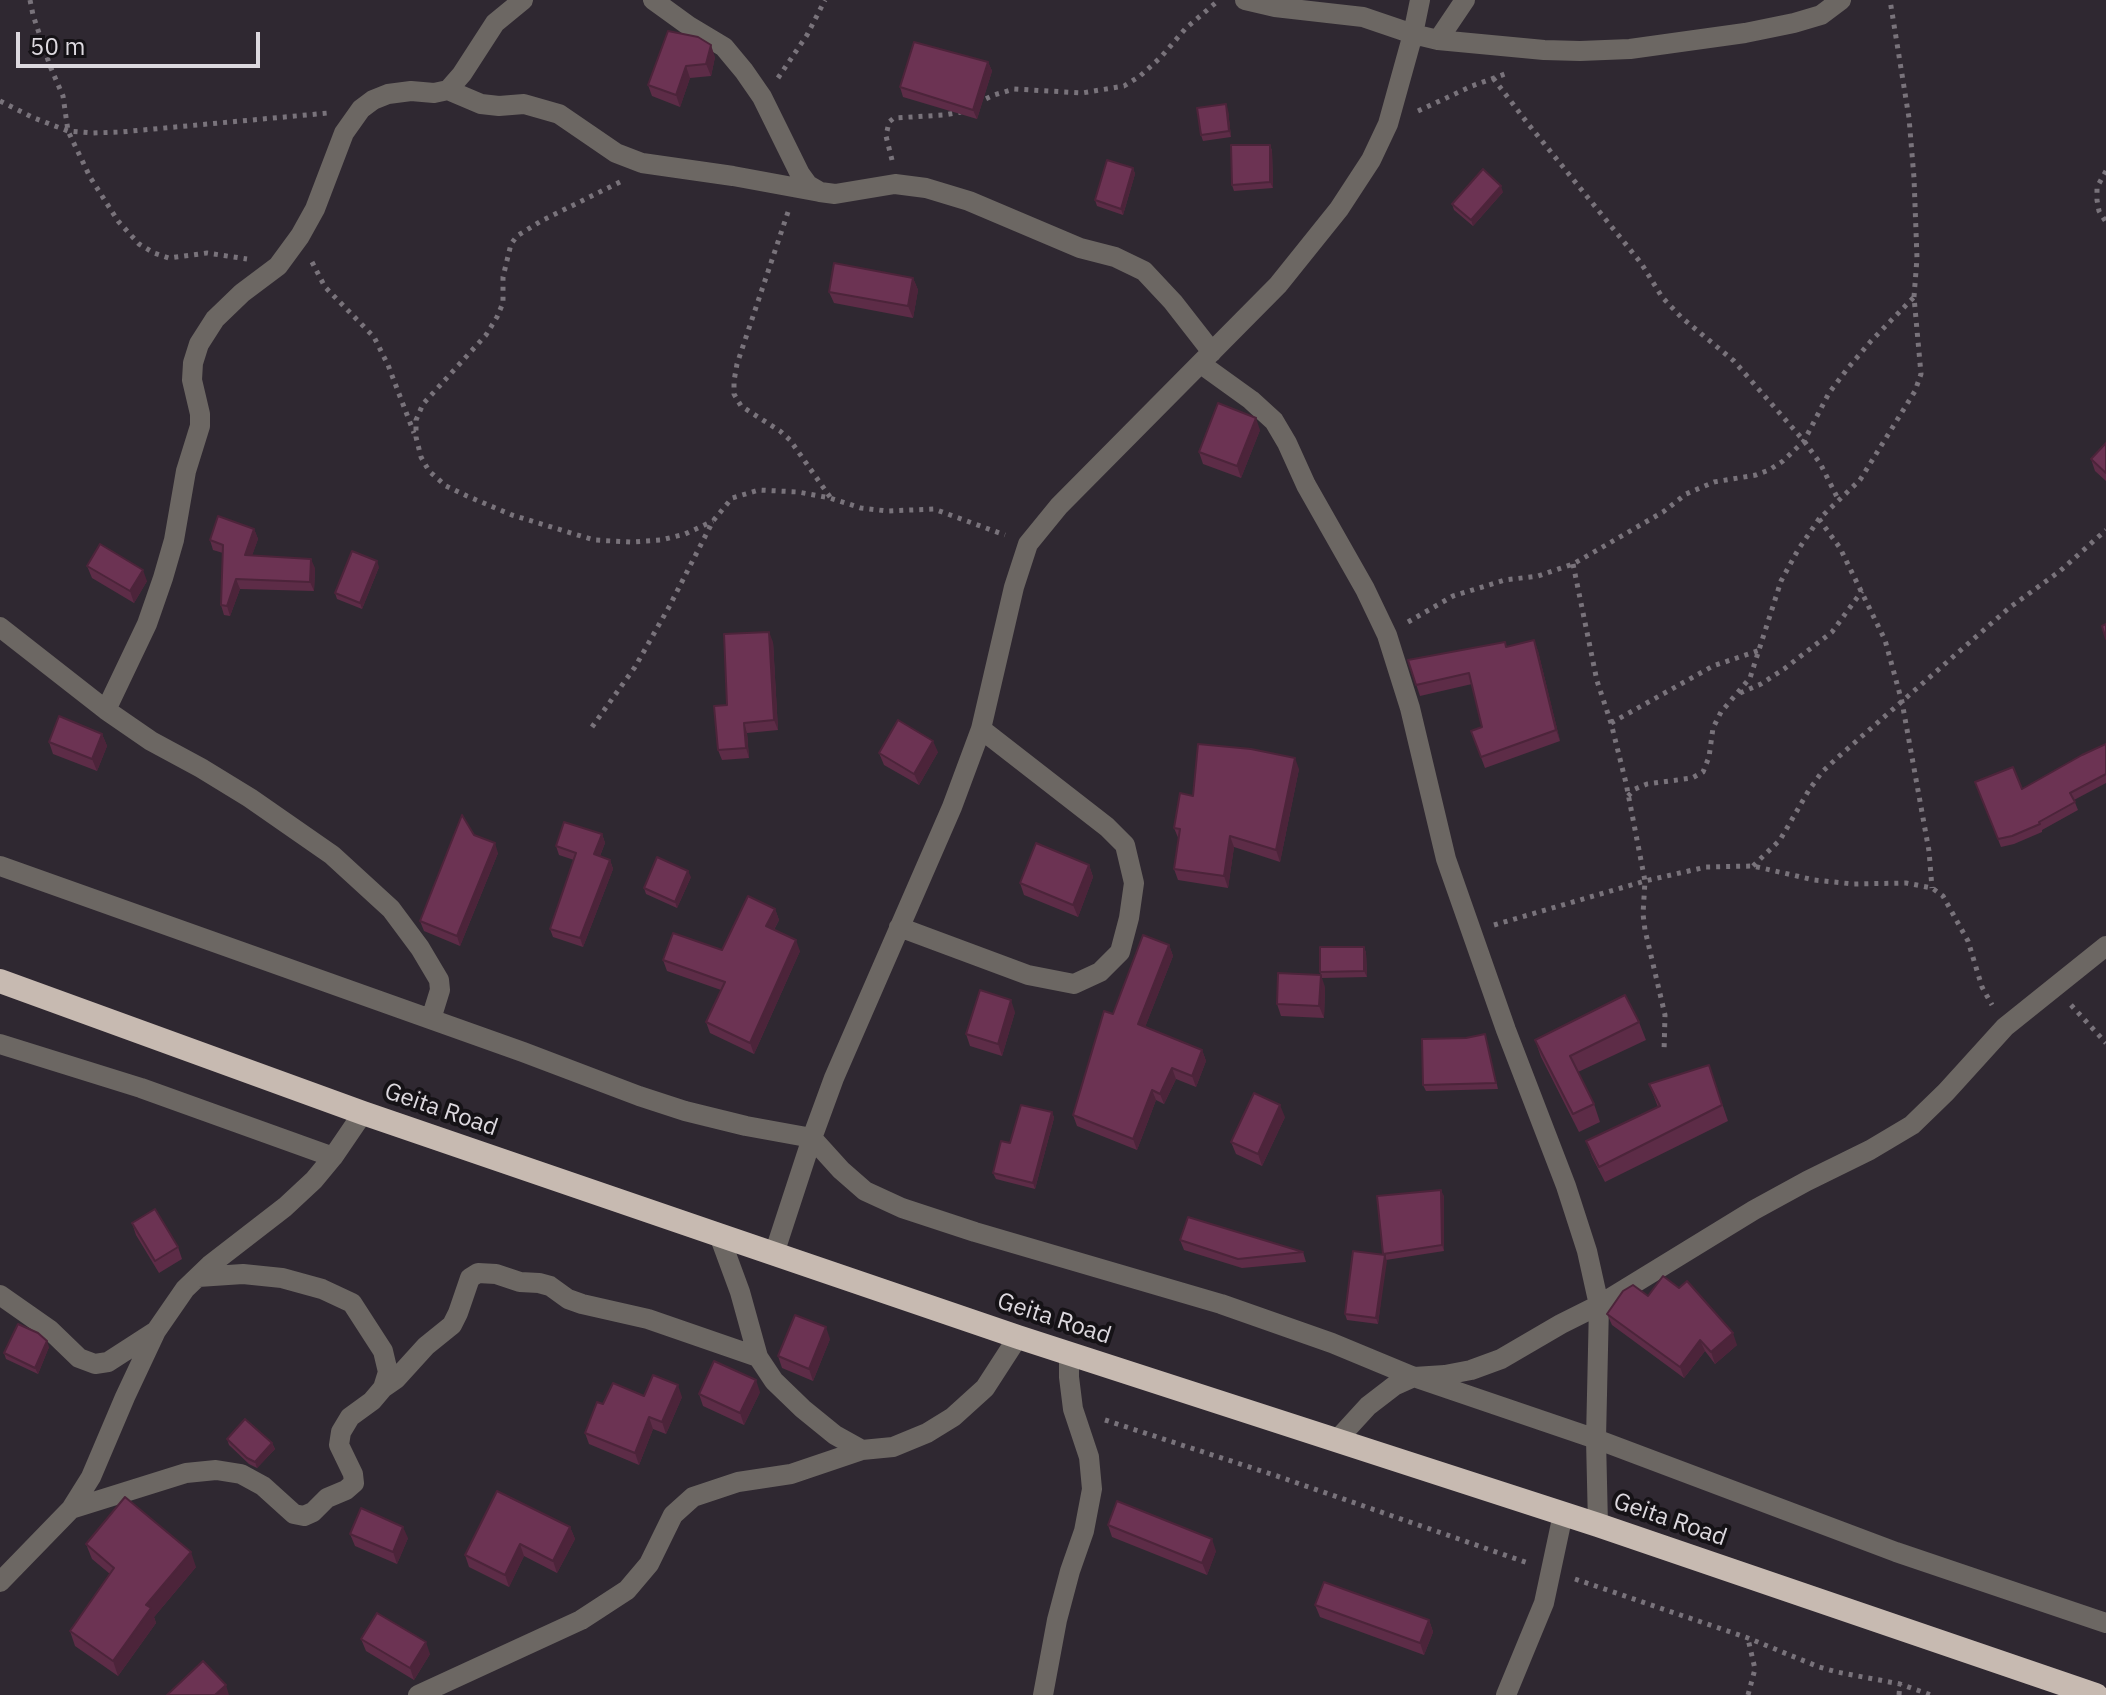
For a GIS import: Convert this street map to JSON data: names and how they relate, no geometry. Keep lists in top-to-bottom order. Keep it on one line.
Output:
{"streets":{"highway":["Geita Road"]},"scale_bar":"50 m"}
